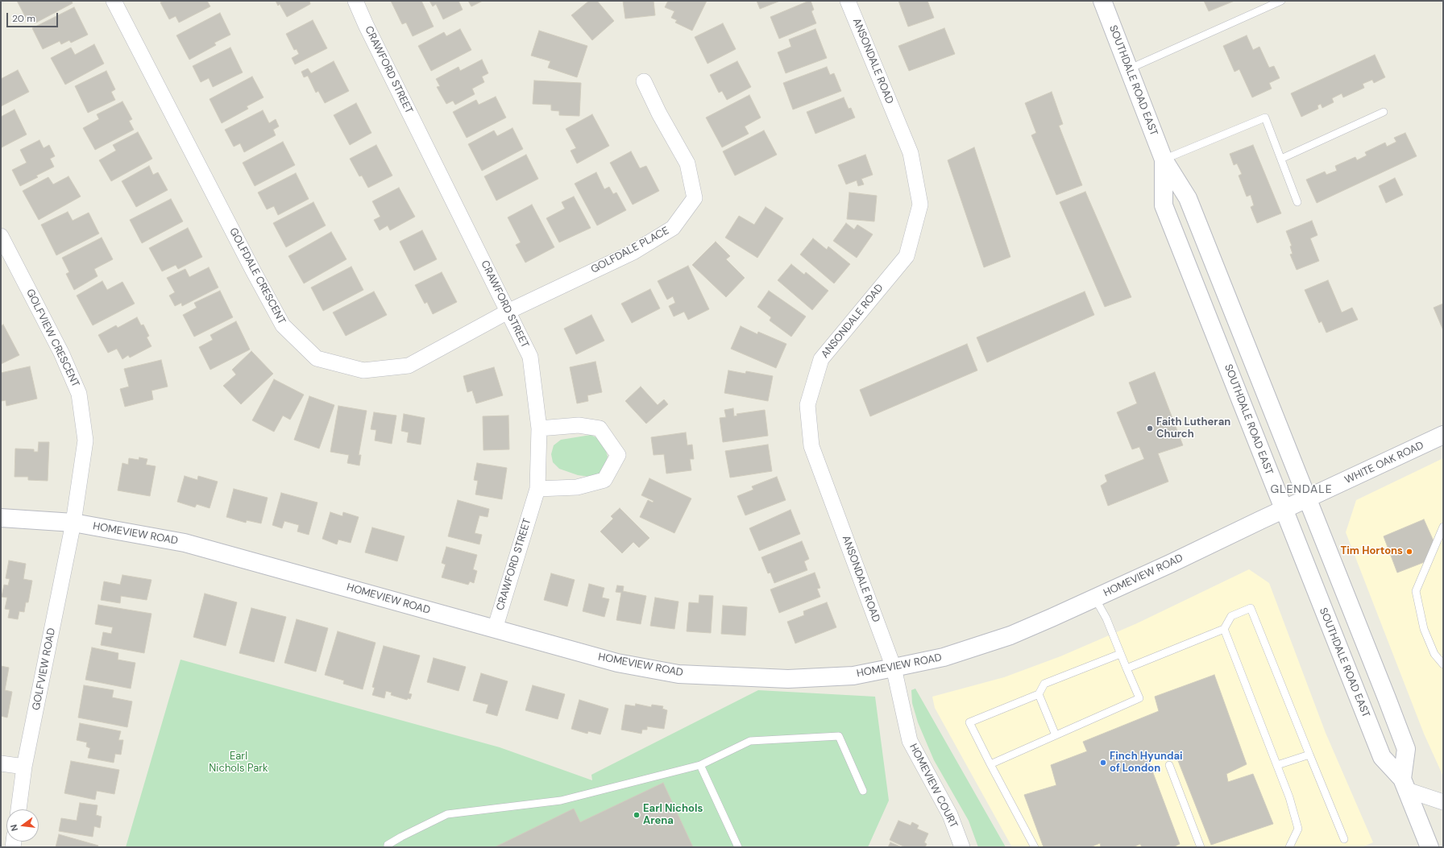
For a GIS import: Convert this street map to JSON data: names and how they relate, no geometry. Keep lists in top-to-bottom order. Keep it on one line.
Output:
{"streets":{"main road":["SOUTHDALE ROAD EAST","WHITE OAK ROAD","HOMEVIEW ROAD"],"street":["ANSONDALE ROAD","CRAWFORD STREET","GOLFDALE PLACE","GOLFDALE CRESCENT","GOLFVIEW CRESCENT","GOLFVIEW ROAD","HOMEVIEW COURT"]},"crossings":[["ANSONDALE ROAD","HOMEVIEW ROAD"],["ANSONDALE ROAD","HOMEVIEW COURT"],["CRAWFORD STREET","GOLFDALE PLACE"],["CRAWFORD STREET","GOLFDALE CRESCENT"],["CRAWFORD STREET","HOMEVIEW ROAD"],["SOUTHDALE ROAD EAST","WHITE OAK ROAD"],["SOUTHDALE ROAD EAST","HOMEVIEW ROAD"],["GOLFDALE PLACE","GOLFDALE CRESCENT"],["GOLFVIEW CRESCENT","HOMEVIEW ROAD"],["GOLFVIEW CRESCENT","GOLFVIEW ROAD"],["WHITE OAK ROAD","HOMEVIEW ROAD"],["HOMEVIEW ROAD","GOLFVIEW ROAD"],["HOMEVIEW ROAD","HOMEVIEW COURT"]],"districts":["GLENDALE"],"parks":["Earl Nichols Park"],"places":["Faith Lutheran Church","Tim Hortons","Finch Hyundai of London","Earl Nichols Arena"],"scale_bar":"20 m","north":"left"}
